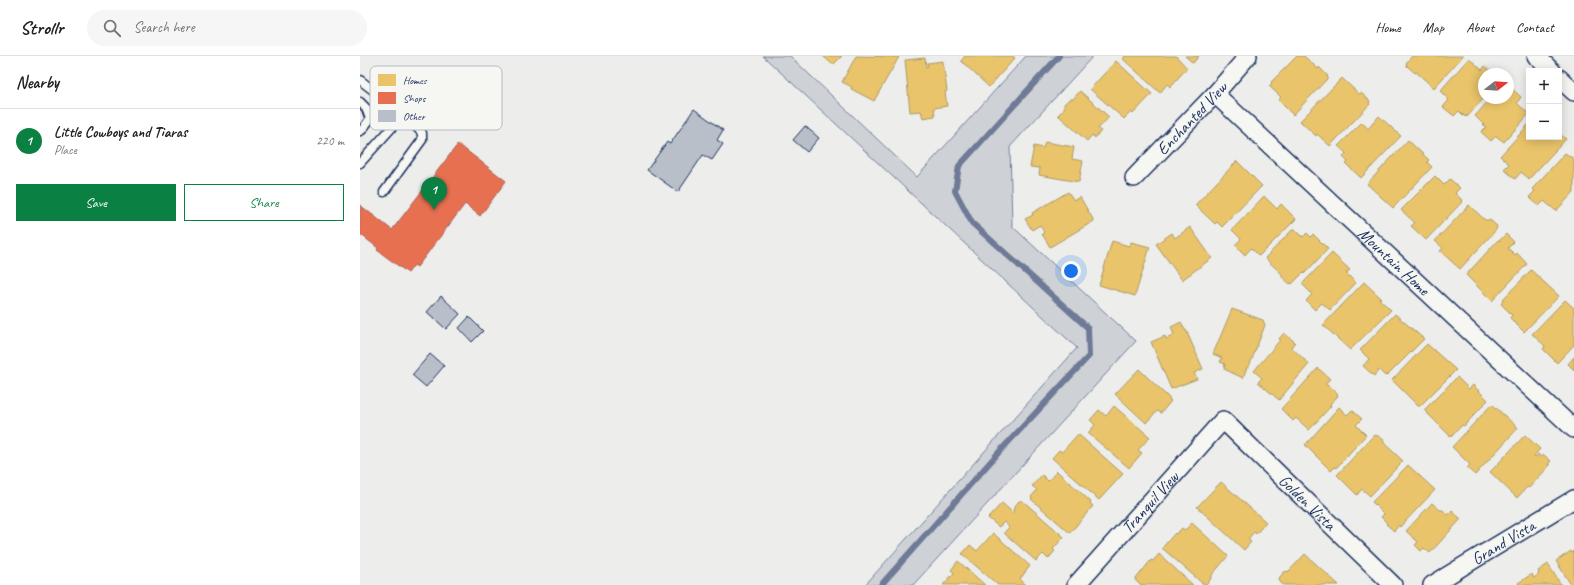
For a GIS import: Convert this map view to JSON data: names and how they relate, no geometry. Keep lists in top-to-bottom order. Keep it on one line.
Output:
{"streets":{"street":["Enchanted View","Mountain Home","Tranquil View","Golden Vista","Grand Vista"]},"crossings":[["Enchanted View","Mountain Home"],["Tranquil View","Golden Vista"]],"legend":["Homes","Shops","Other"],"north":"right","page":{"header":"Strollr","search":"Search here","nav":["Home","Map","About","Contact"],"heading":"Nearby","map_buttons":["+","−"],"list":[{"mark":"1","name":"Little Cowboys and Tiaras","note":"Place","value":"220 m"}],"buttons":["Save","Share"],"pins":"1"}}
